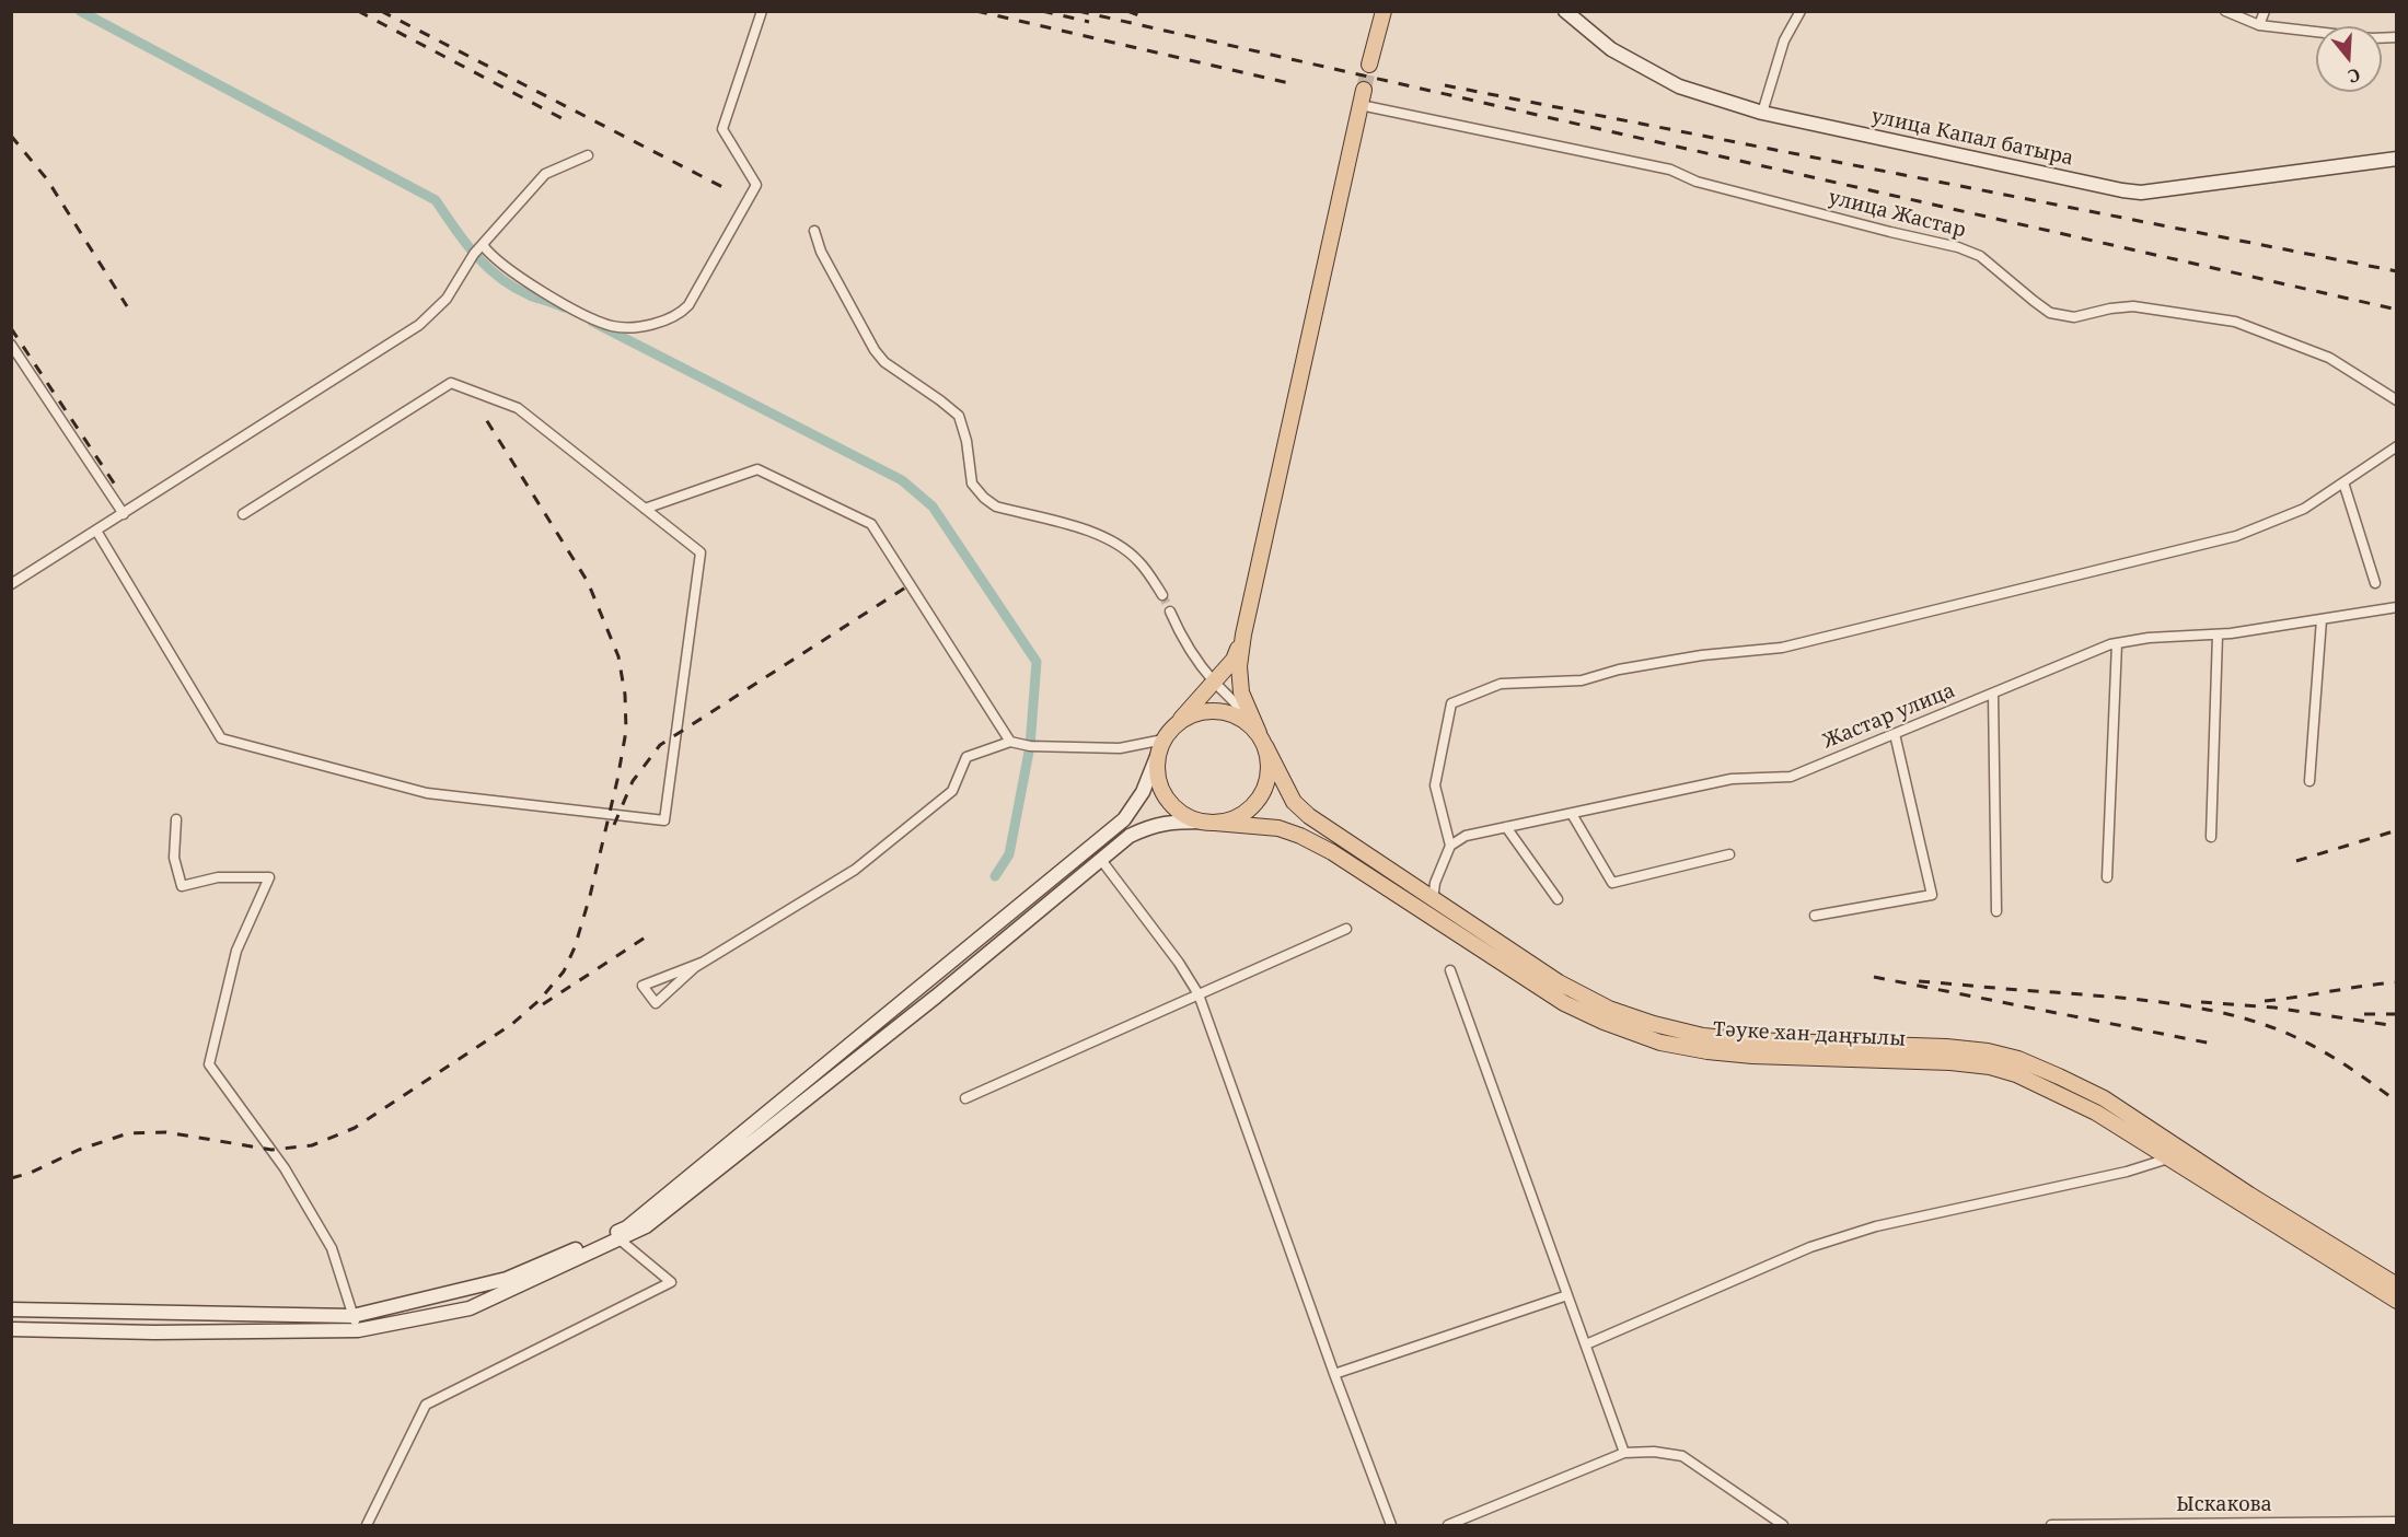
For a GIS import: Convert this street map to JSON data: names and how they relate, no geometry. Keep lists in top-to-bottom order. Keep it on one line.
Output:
{"streets":{"main road":["улица Капал батыра","Тәуке хан даңғылы"],"street":["улица Жастар","Жастар улица","Ыскакова"]},"north":"bottom"}
